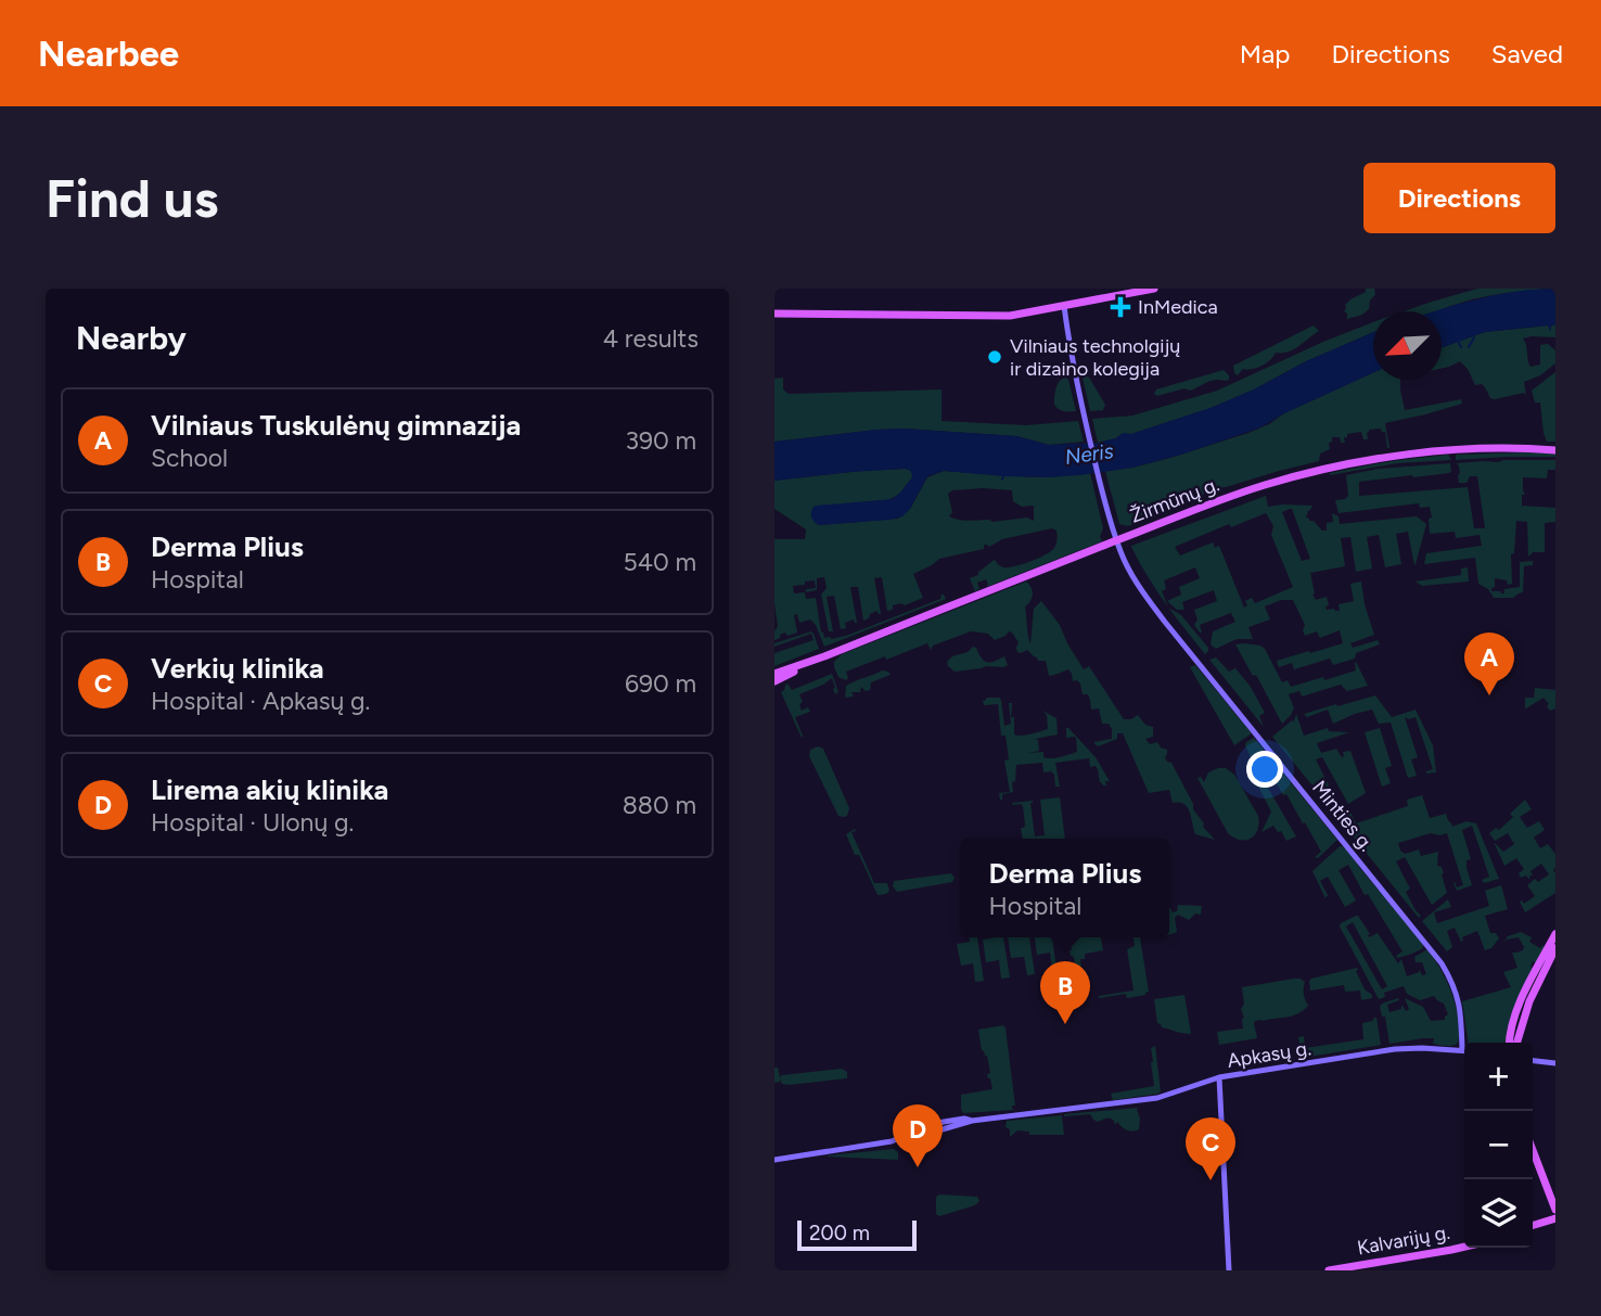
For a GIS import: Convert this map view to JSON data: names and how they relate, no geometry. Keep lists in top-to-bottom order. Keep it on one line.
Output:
{"streets":{"main road":["Žirmūnų g.","Minties g.","Apkasų g.","Kalvarijų g."]},"crossings":[["Žirmūnų g.","Minties g."]],"water":["Neris"],"places":{"health":["InMedica"],"other":["Vilniaus technolgijų ir dizaino kolegija"]},"scale_bar":"200 m","north":"bottom left","page":{"header":"Nearbee","nav":["Map","Directions","Saved"],"buttons":"Directions","title":"Find us","heading":["Nearby","4 results"],"list":[{"mark":"A","name":"Vilniaus Tuskulėnų gimnazija","note":"School","value":"390 m"},{"mark":"B","name":"Derma Plius","note":"Hospital","value":"540 m"},{"mark":"C","name":"Verkių klinika","note":"Hospital · Apkasų g.","value":"690 m"},{"mark":"D","name":"Lirema akių klinika","note":"Hospital · Ulonų g.","value":"880 m"}],"pins":["A","B","D","C"],"popup":["Derma Plius","Hospital"],"map_buttons":["+","−"],"scale":"200 m"}}
